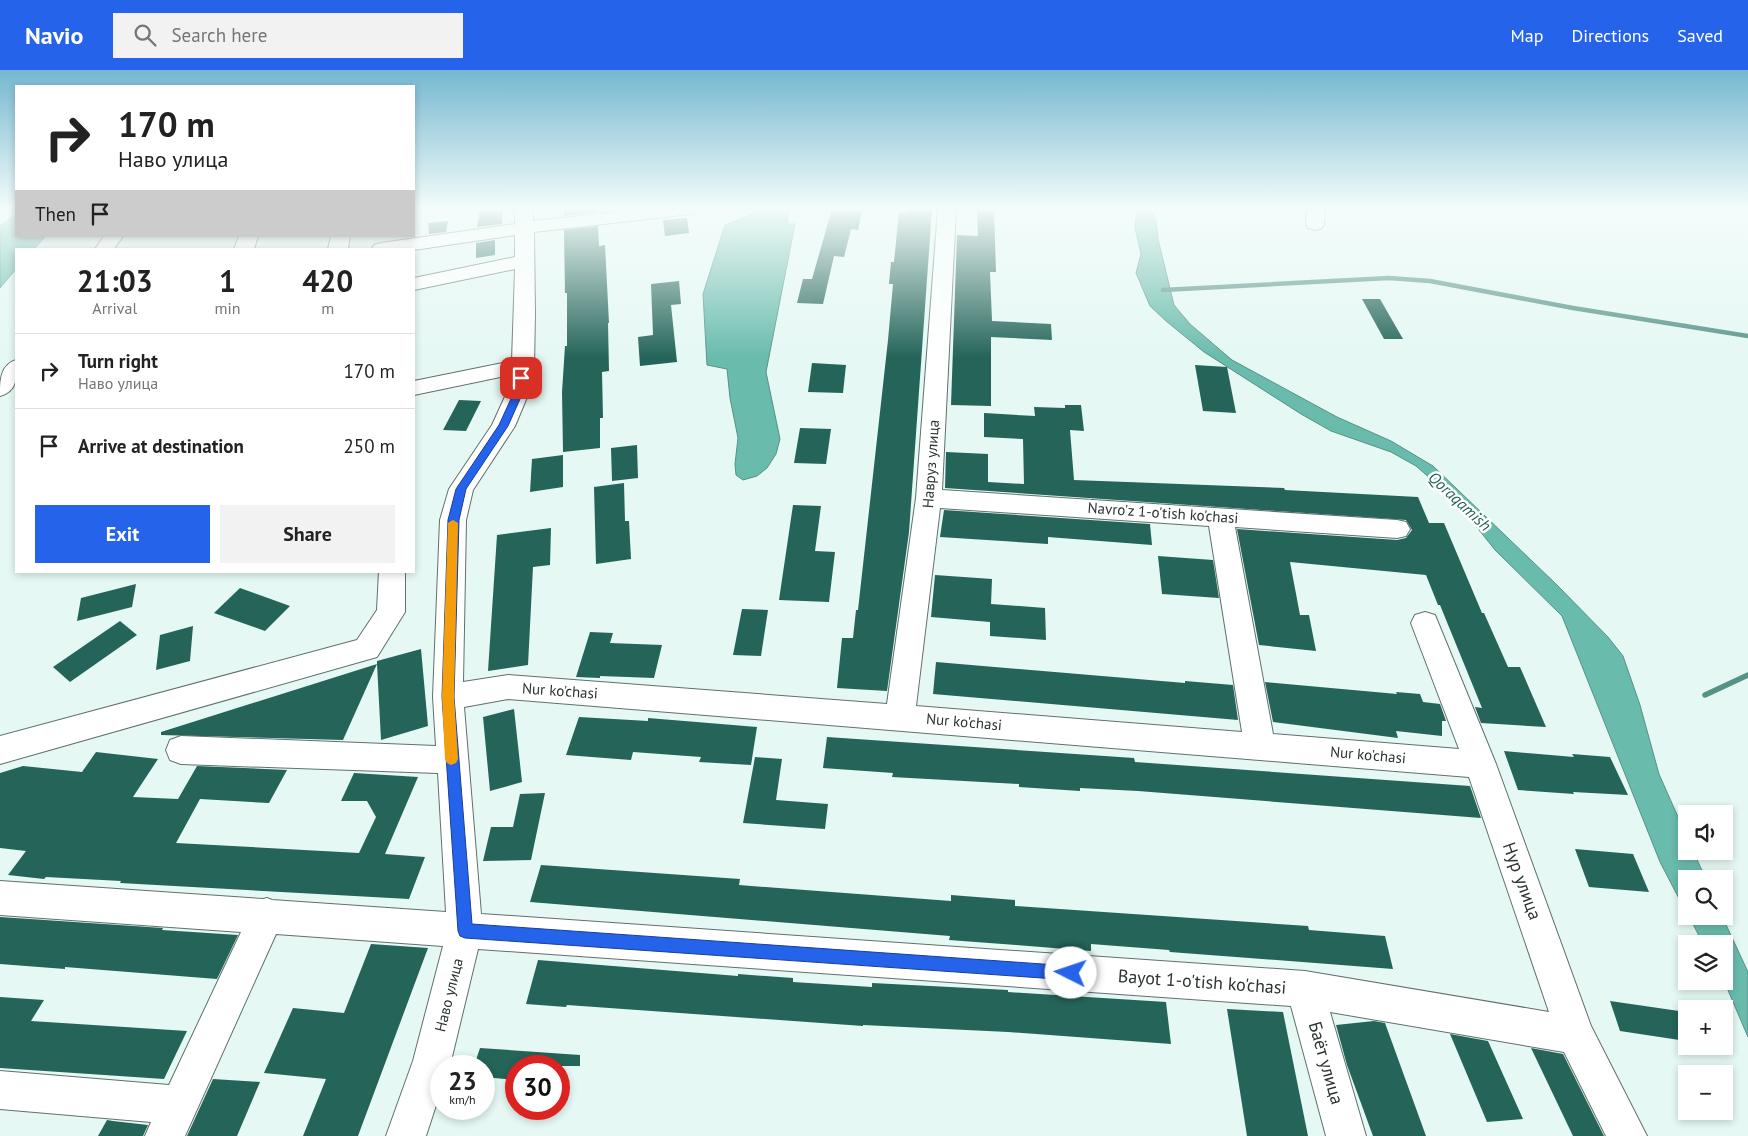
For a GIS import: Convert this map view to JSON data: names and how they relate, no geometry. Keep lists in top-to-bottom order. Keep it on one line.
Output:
{"streets":{"street":["Навруз улица","Navro'z 1-o'tish ko'chasi","Nur ko'chasi","Нур улица","Bayot 1-o'tish ko'chasi","Наво улица","Баёт улица"]},"crossings":[["Навруз улица","Navro'z 1-o'tish ko'chasi"],["Навруз улица","Nur ko'chasi"],["Nur ko'chasi","Нур улица"],["Nur ko'chasi","Наво улица"],["Нур улица","Bayot 1-o'tish ko'chasi"],["Bayot 1-o'tish ko'chasi","Наво улица"],["Bayot 1-o'tish ko'chasi","Баёт улица"]],"water":["Qoraqamish"],"page":{"header":"Navio","search":"Search here","nav":["Map","Directions","Saved"],"turn":["170 m","Наво улица"],"then":"Then","eta":["21:03","Arrival","1","min","420","m"],"list":[{"name":"Turn right","note":"Наво улица","value":"170 m"},{"name":"Arrive at destination","value":"250 m"}],"buttons":["Exit","Share"],"map_buttons":["+","−"],"speed":"23 km/h","limit":"30"}}
